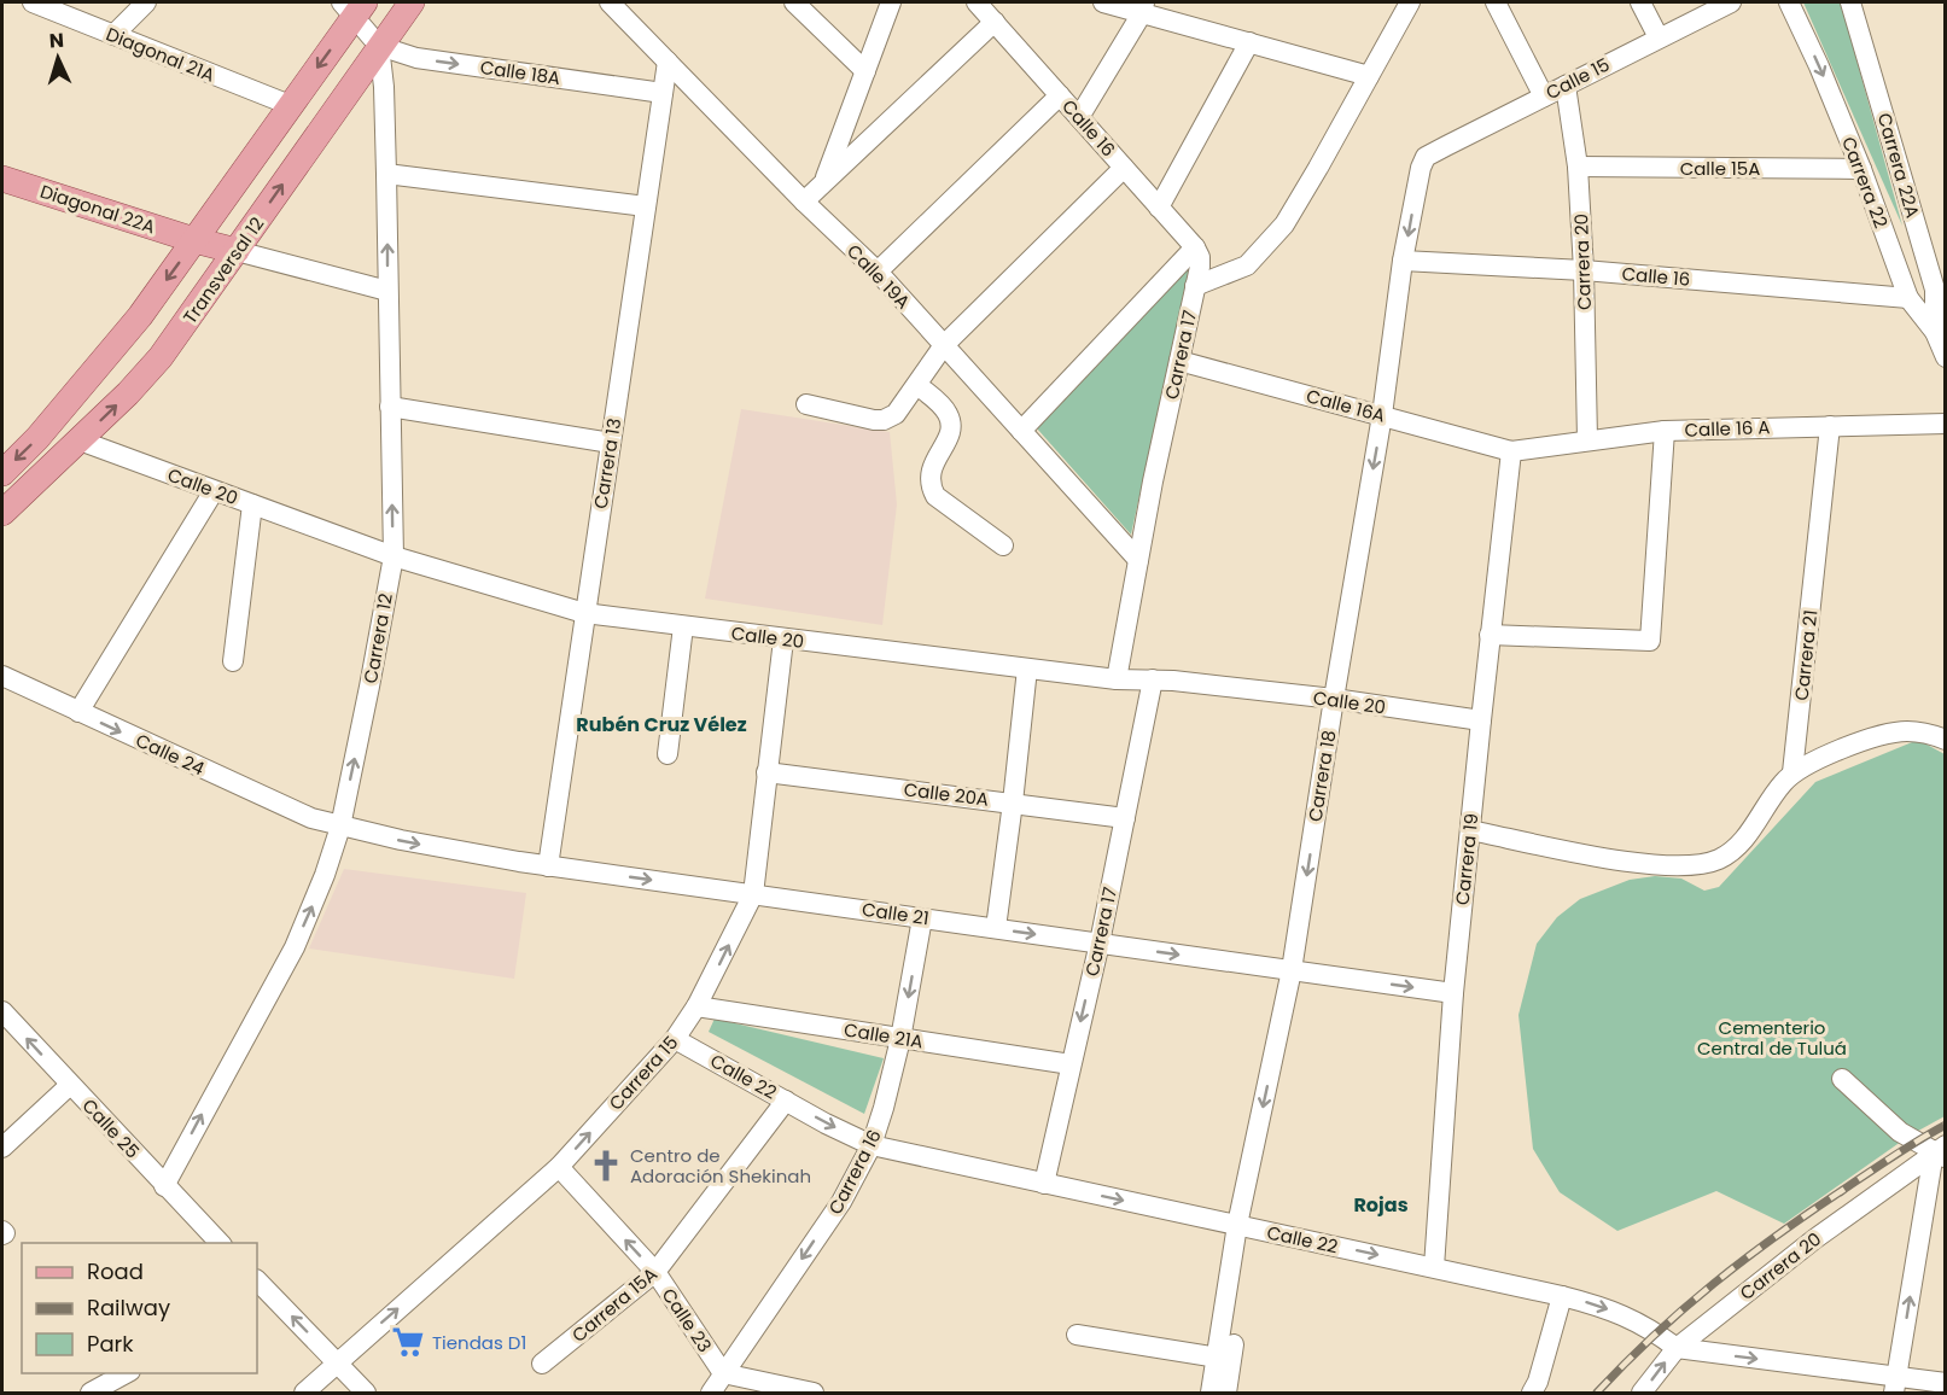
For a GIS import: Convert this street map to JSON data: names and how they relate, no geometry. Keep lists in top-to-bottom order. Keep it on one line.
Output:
{"streets":{"main road":["Diagonal 22A","Transversal 12"],"street":["Diagonal 21A","Calle 18A","Calle 15","Calle 16","Carrera 22A","Calle 15A","Carrera 22","Carrera 20","Calle 19A","Carrera 17","Calle 16A","Calle 16 A","Carrera 13","Calle 20","Carrera 12","Carrera 21","Calle 24","Carrera 18","Calle 20A","Carrera 19","Calle 21","Calle 21A","Carrera 15","Calle 22","Calle 25","Carrera 16","Carrera 15A","Calle 23"]},"crossings":[["Calle 18A","Transversal 12"],["Calle 18A","Carrera 13"],["Calle 18A","Carrera 12"],["Calle 15","Carrera 20"],["Calle 15","Carrera 18"],["Calle 16","Carrera 22"],["Calle 16","Carrera 20"],["Calle 16","Carrera 17"],["Calle 16","Carrera 18"],["Carrera 22A","Carrera 22"],["Calle 15A","Carrera 22"],["Calle 15A","Carrera 20"],["Diagonal 22A","Transversal 12"],["Carrera 20","Calle 16 A"],["Carrera 20","Calle 22"],["Transversal 12","Calle 20"],["Transversal 12","Carrera 12"],["Calle 19A","Carrera 17"],["Calle 19A","Carrera 13"],["Carrera 17","Calle 16A"],["Carrera 17","Calle 20"],["Carrera 17","Calle 20A"],["Carrera 17","Calle 21"],["Carrera 17","Calle 21A"],["Carrera 17","Calle 22"],["Calle 16A","Calle 16 A"],["Calle 16A","Carrera 18"],["Calle 16A","Carrera 19"],["Calle 16 A","Carrera 21"],["Calle 16 A","Carrera 19"],["Carrera 13","Calle 20"],["Carrera 13","Calle 21"],["Calle 20","Carrera 12"],["Calle 20","Carrera 18"],["Calle 20","Carrera 19"],["Calle 20","Carrera 15"],["Carrera 12","Calle 24"],["Carrera 12","Calle 21"],["Carrera 12","Calle 25"],["Calle 24","Calle 21"],["Carrera 18","Calle 21"],["Carrera 18","Calle 22"],["Calle 20A","Carrera 15"],["Carrera 19","Calle 21"],["Carrera 19","Calle 22"],["Calle 21","Carrera 15"],["Calle 21","Carrera 16"],["Calle 21A","Carrera 15"],["Calle 21A","Carrera 16"],["Carrera 15","Calle 22"],["Carrera 15","Calle 23"],["Calle 22","Carrera 16"],["Calle 22","Carrera 15A"],["Carrera 16","Calle 23"],["Carrera 15A","Calle 23"]],"one_way":["Carrera 22","Carrera 12","Calle 24","Carrera 18","Calle 21","Carrera 15","Calle 22","Carrera 16","Calle 23"],"districts":["Rubén Cruz Vélez","Rojas"],"parks":["Cementerio Central de Tuluá"],"places":{"church":["Centro de Adoración Shekinah"],"supermarket":["Tiendas D1"]},"legend":["Road","Railway","Park"],"north":"top"}
